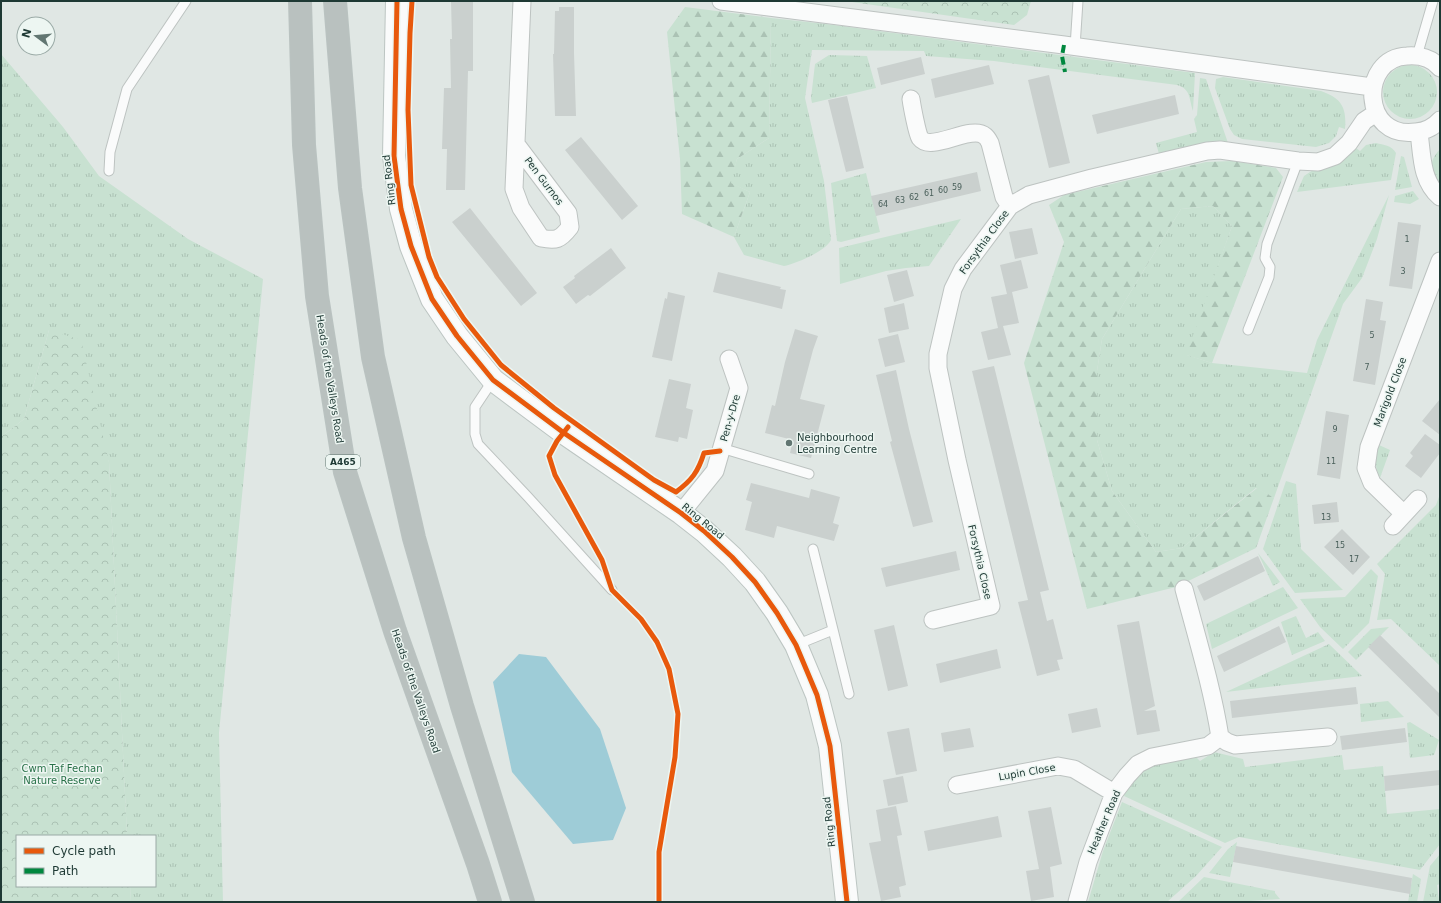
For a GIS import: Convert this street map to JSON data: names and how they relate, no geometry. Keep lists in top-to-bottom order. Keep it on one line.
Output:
{"streets":{"highway":["Heads of the Valleys Road","A465"],"street":["Ring Road","Pen Gurnos","Forsythia Close","Marigold Close","Pen-y-Dre","Lupin Close","Heather Road"]},"crossings":[["Ring Road","Pen-y-Dre"],["Lupin Close","Heather Road"]],"parks":["Cwm Taf Fechan Nature Reserve"],"places":["Neighbourhood Learning Centre"],"house_numbers":["59","60","61","62","63","64","1","3","5","7","9","11","13","15","17"],"legend":["Cycle path","Path"],"north":"left"}
